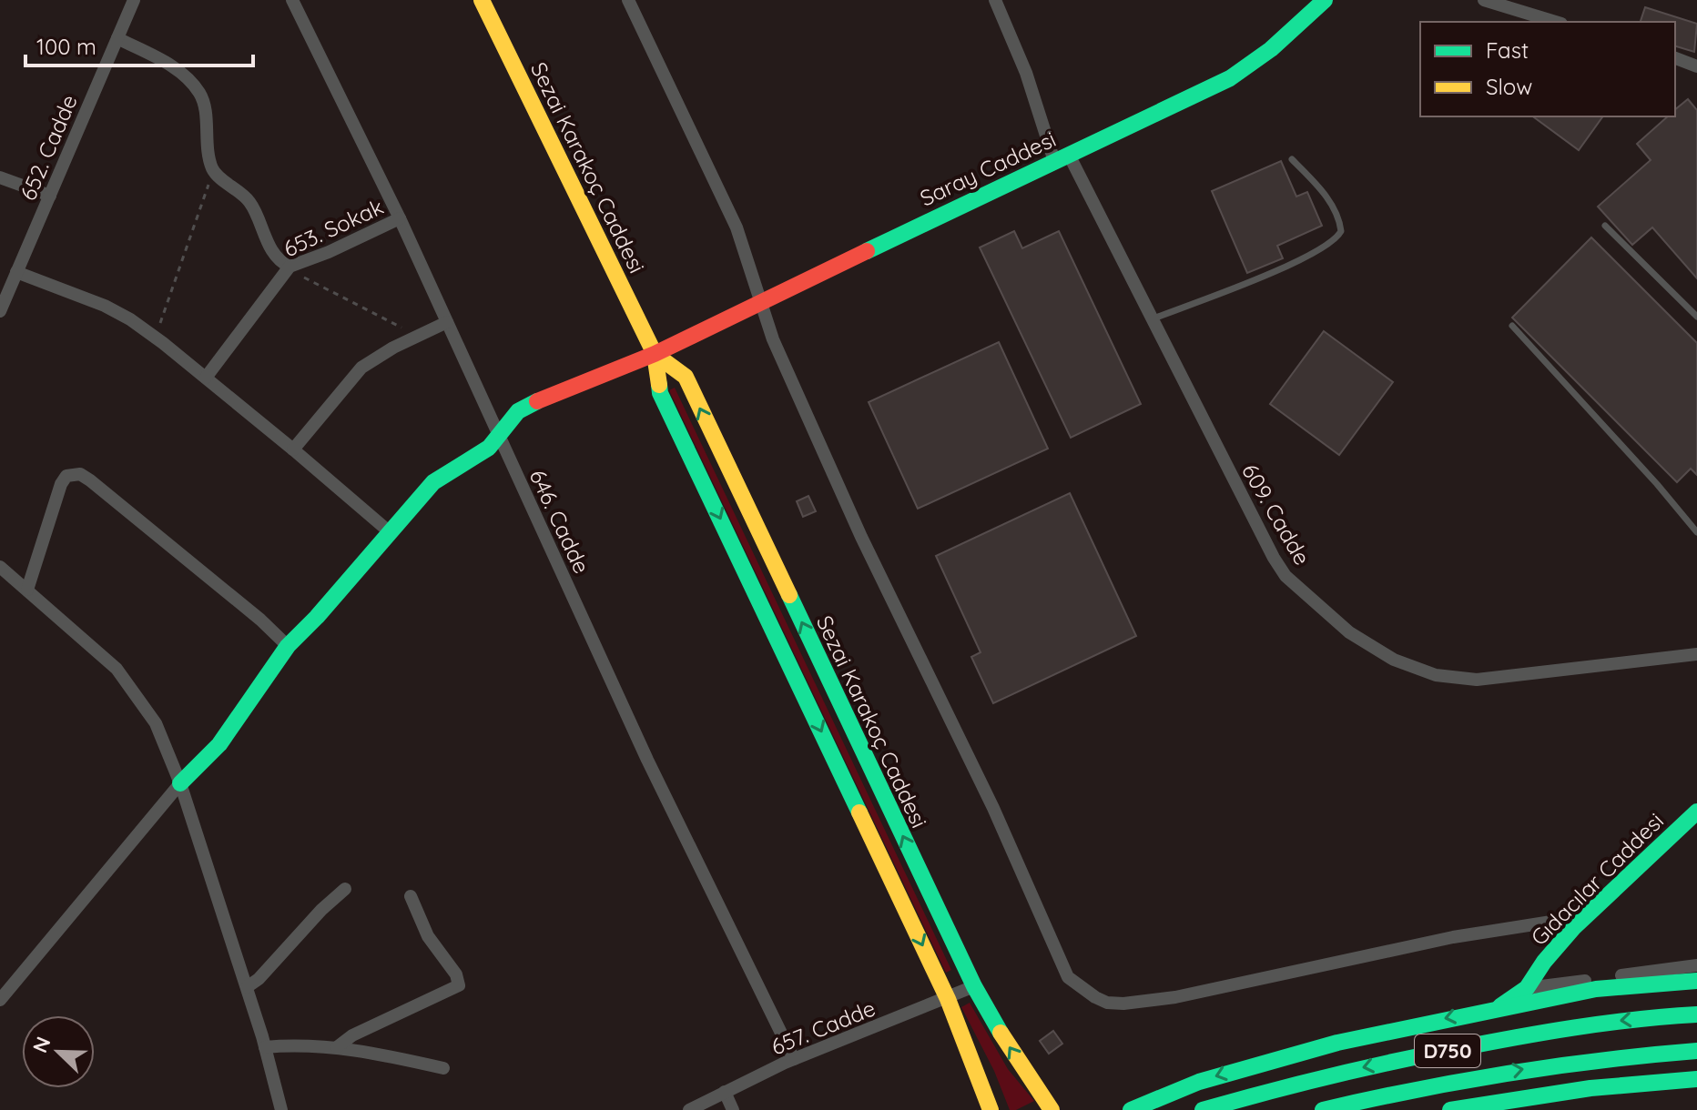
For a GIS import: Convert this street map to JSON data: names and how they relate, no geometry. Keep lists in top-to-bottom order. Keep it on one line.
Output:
{"streets":{"main road":["Sezai Karakoç Caddesi","Saray Caddesi","Gıdacılar Caddesi","D750"],"street":["652. Cadde","653. Sokak","609. Cadde","646. Cadde","657. Cadde"]},"crossings":[["Sezai Karakoç Caddesi","Saray Caddesi"],["Sezai Karakoç Caddesi","657. Cadde"],["Saray Caddesi","609. Cadde"],["Saray Caddesi","646. Cadde"],["653. Sokak","646. Cadde"],["646. Cadde","657. Cadde"]],"legend":["Fast","Slow"],"scale_bar":"100 m","north":"top left"}
